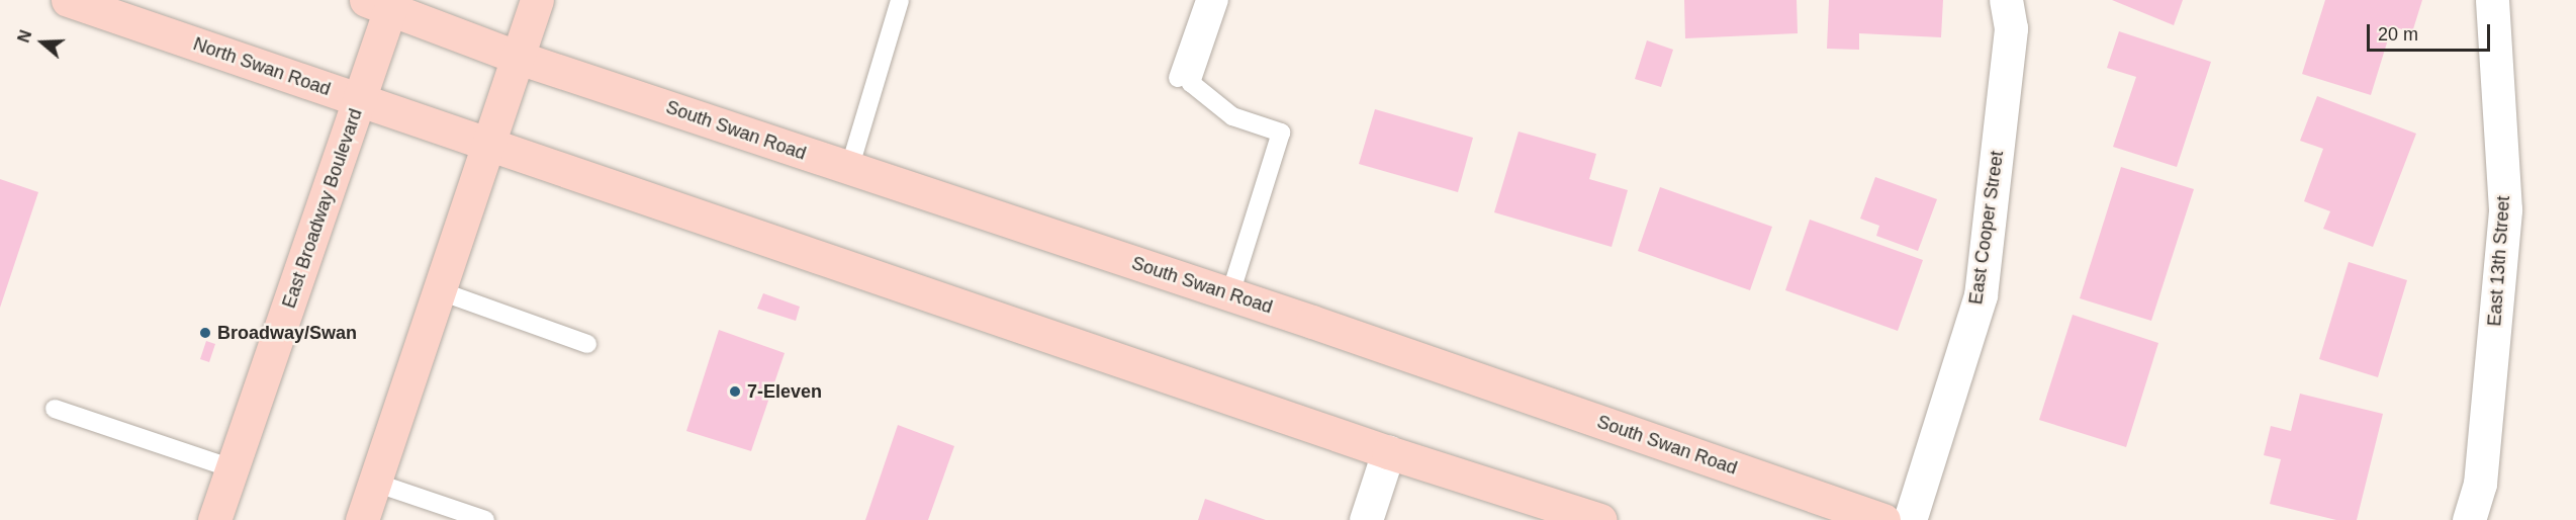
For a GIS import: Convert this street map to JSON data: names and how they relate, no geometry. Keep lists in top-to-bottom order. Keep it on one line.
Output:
{"streets":{"main road":["North Swan Road","South Swan Road","East Broadway Boulevard"],"street":["East Cooper Street","East 13th Street"]},"crossings":[["North Swan Road","East Broadway Boulevard"]],"places":["Broadway/Swan","7-Eleven"],"scale_bar":"20 m","north":"left"}
